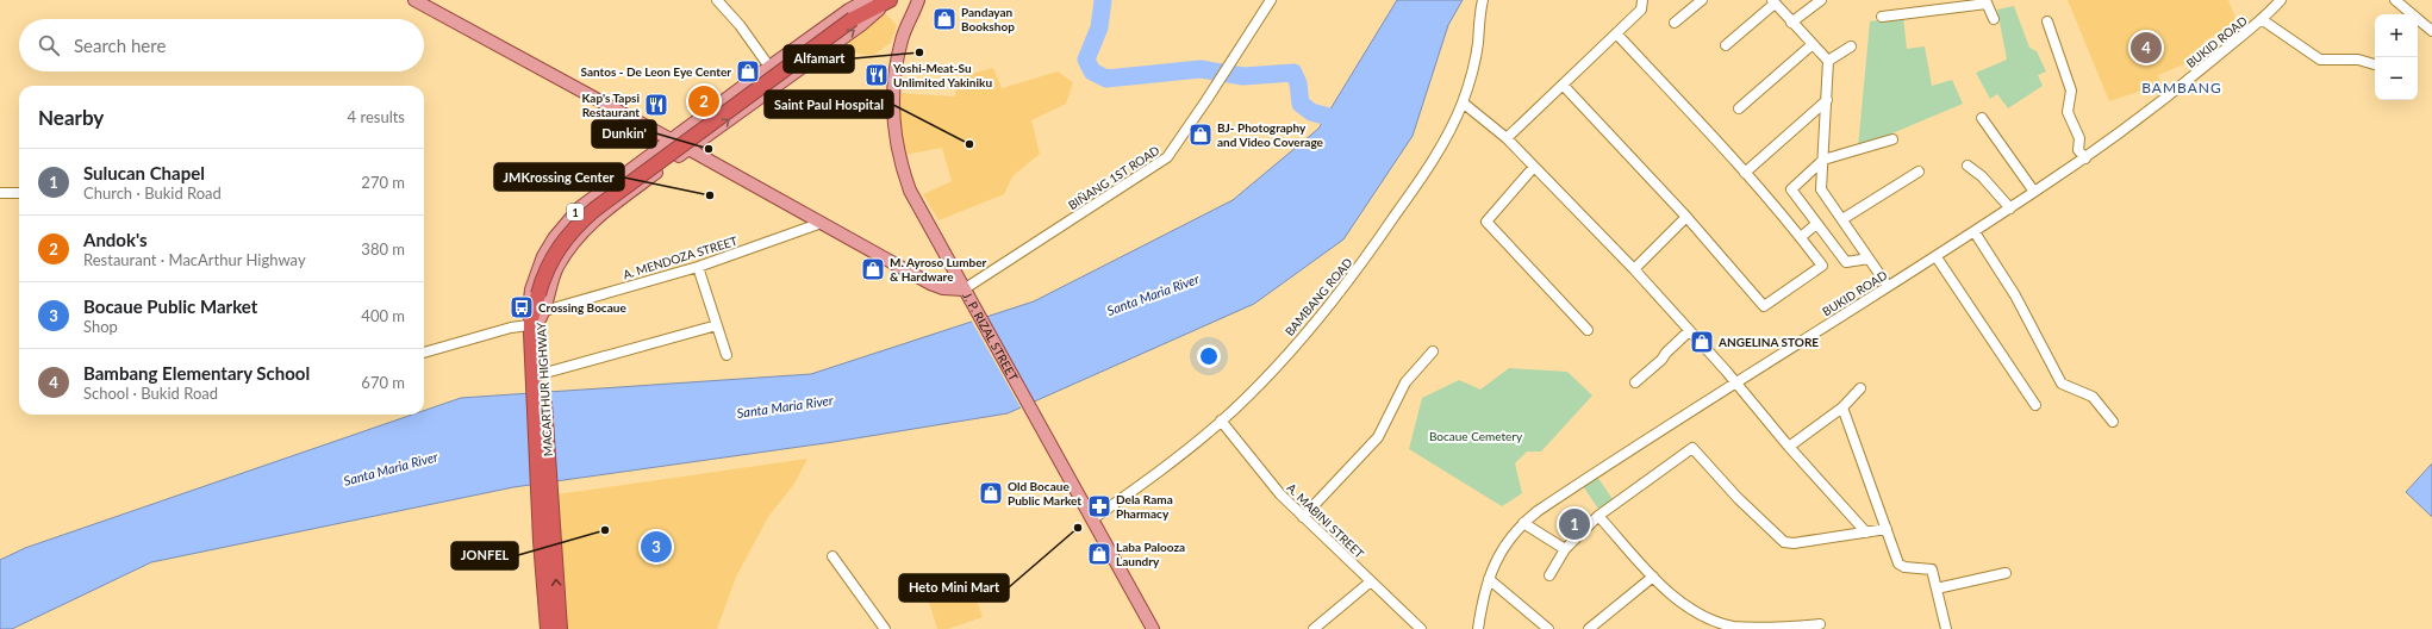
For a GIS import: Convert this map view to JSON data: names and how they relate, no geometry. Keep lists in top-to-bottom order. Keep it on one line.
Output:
{"streets":{"highway":["1","MACARTHUR HIGHWAY"],"main road":["J. P. RIZAL STREET"],"street":["BUKID ROAD","BIÑANG 1ST ROAD","A. MENDOZA STREET","BAMBANG ROAD","A. MABINI STREET"]},"crossings":[["BIÑANG 1ST ROAD","J. P. RIZAL STREET"],["1","A. MENDOZA STREET"],["1","MACARTHUR HIGHWAY"],["A. MENDOZA STREET","MACARTHUR HIGHWAY"],["BAMBANG ROAD","J. P. RIZAL STREET"],["BAMBANG ROAD","A. MABINI STREET"]],"districts":["BAMBANG"],"water":["Santa Maria River"],"parks":["Bocaue Cemetery"],"places":{"shop":["Pandayan Bookshop","Santos - De Leon Eye Center","BJ- Photography and Video Coverage","M. Ayroso Lumber & Hardware","ANGELINA STORE","Old Bocaue Public Market","Laba Palooza Laundry"],"other":["Alfamart","Saint Paul Hospital","Dunkin'","JMKrossing Center","Heto Mini Mart","JONFEL"],"restaurant":["Yoshi-Meat-Su Unlimited Yakiniku","Kap's Tapsi Restaurant"],"bus stop":["Crossing Bocaue"],"pharmacy":["Dela Rama Pharmacy"]},"page":{"map_buttons":["+","−"],"search":"Search here","pins":["4","2","1","3"],"heading":["Nearby","4 results"],"list":[{"mark":"1","name":"Sulucan Chapel","note":"Church · Bukid Road","value":"270 m"},{"mark":"2","name":"Andok's","note":"Restaurant · MacArthur Highway","value":"380 m"},{"mark":"3","name":"Bocaue Public Market","note":"Shop","value":"400 m"},{"mark":"4","name":"Bambang Elementary School","note":"School · Bukid Road","value":"670 m"}]}}
